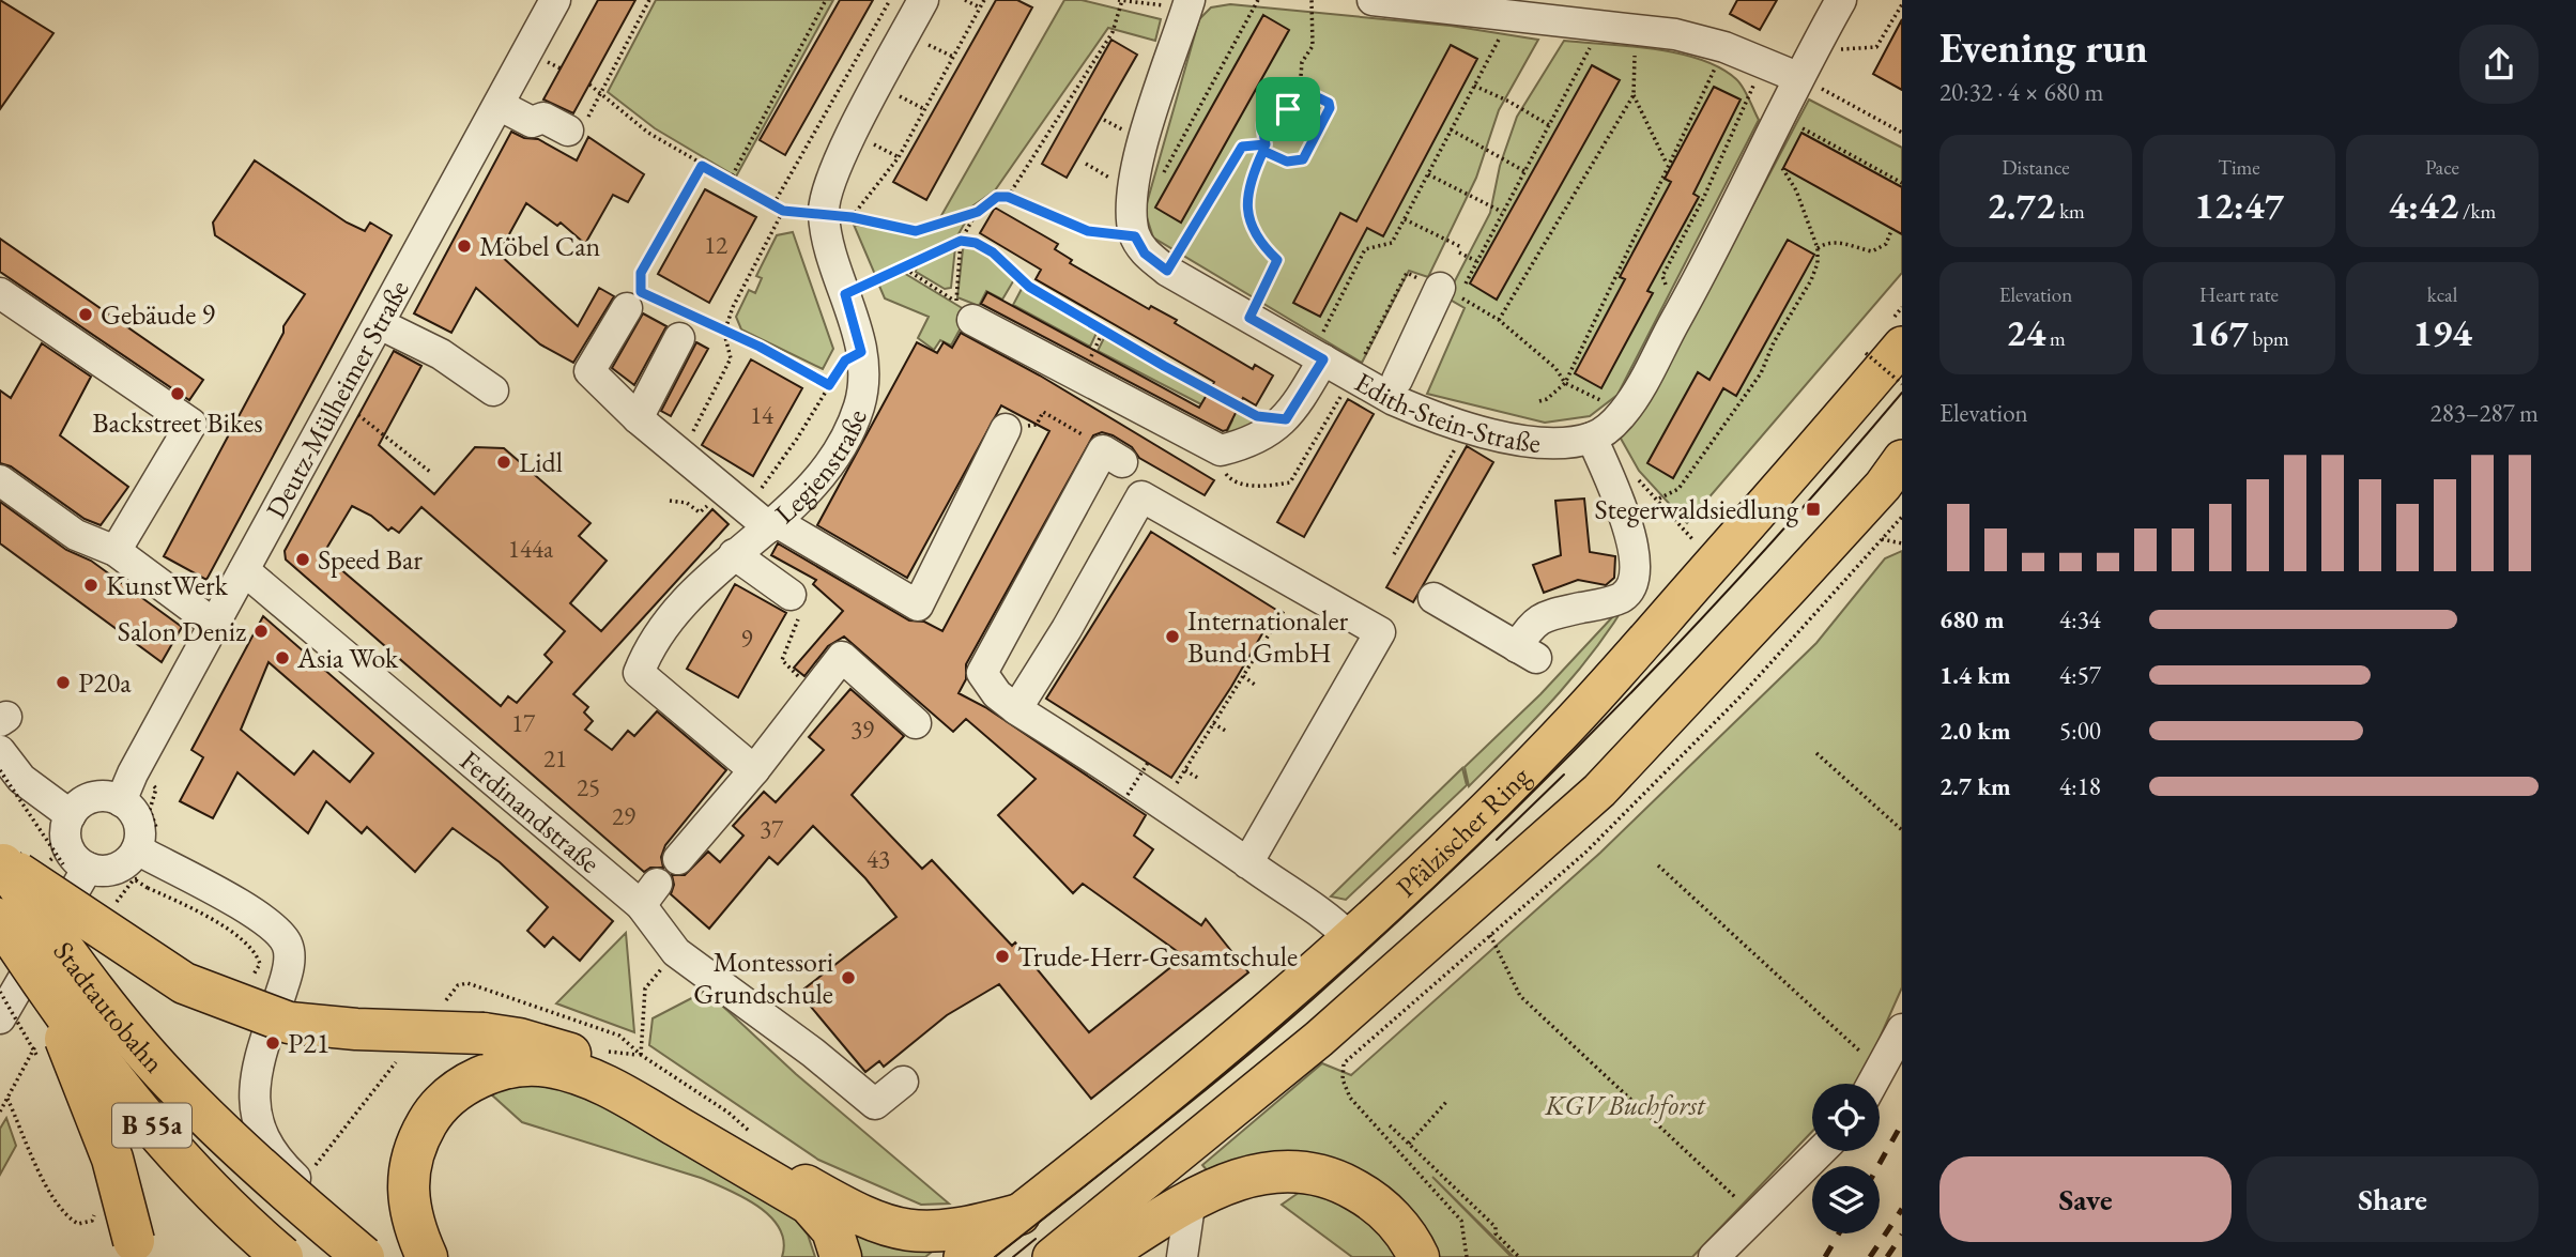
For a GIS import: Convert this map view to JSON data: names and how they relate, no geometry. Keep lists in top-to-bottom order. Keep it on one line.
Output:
{"streets":{"highway":["Stadtautobahn","B 55a"],"main road":["Pfälzischer Ring"],"street":["Deutz-Mülheimer Straße","Edith-Stein-Straße","Legienstraße","Ferdinandstraße"]},"crossings":[["Deutz-Mülheimer Straße","Ferdinandstraße"],["Stadtautobahn","B 55a"]],"parks":["KGV Buchforst"],"places":{"other":["Möbel Can","Gebäude 9","Backstreet Bikes","Lidl","Speed Bar","KunstWerk","Salon Deniz","Internationaler Bund GmbH","Asia Wok","P20a","Trude-Herr-Gesamtschule","Montessori Grundschule","P21"],"transit":["Stegerwaldsiedlung"]},"house_numbers":["12","14","144a","9","17","39","21","25","29","37","43"],"page":{"heading":["Evening run","20:32 · 4 × 680 m"],"stats":[["Distance","2.72 km"],["Time","12:47"],["Pace","4:42 /km"],["Elevation","24 m"],["Heart rate","167 bpm"],["kcal","194"]],"chart":["Elevation","283–287 m"],"list":[{"name":"680 m","note":"4:34"},{"name":"1.4 km","note":"4:57"},{"name":"2.0 km","note":"5:00"},{"name":"2.7 km","note":"4:18"}],"buttons":["Save","Share"]}}
